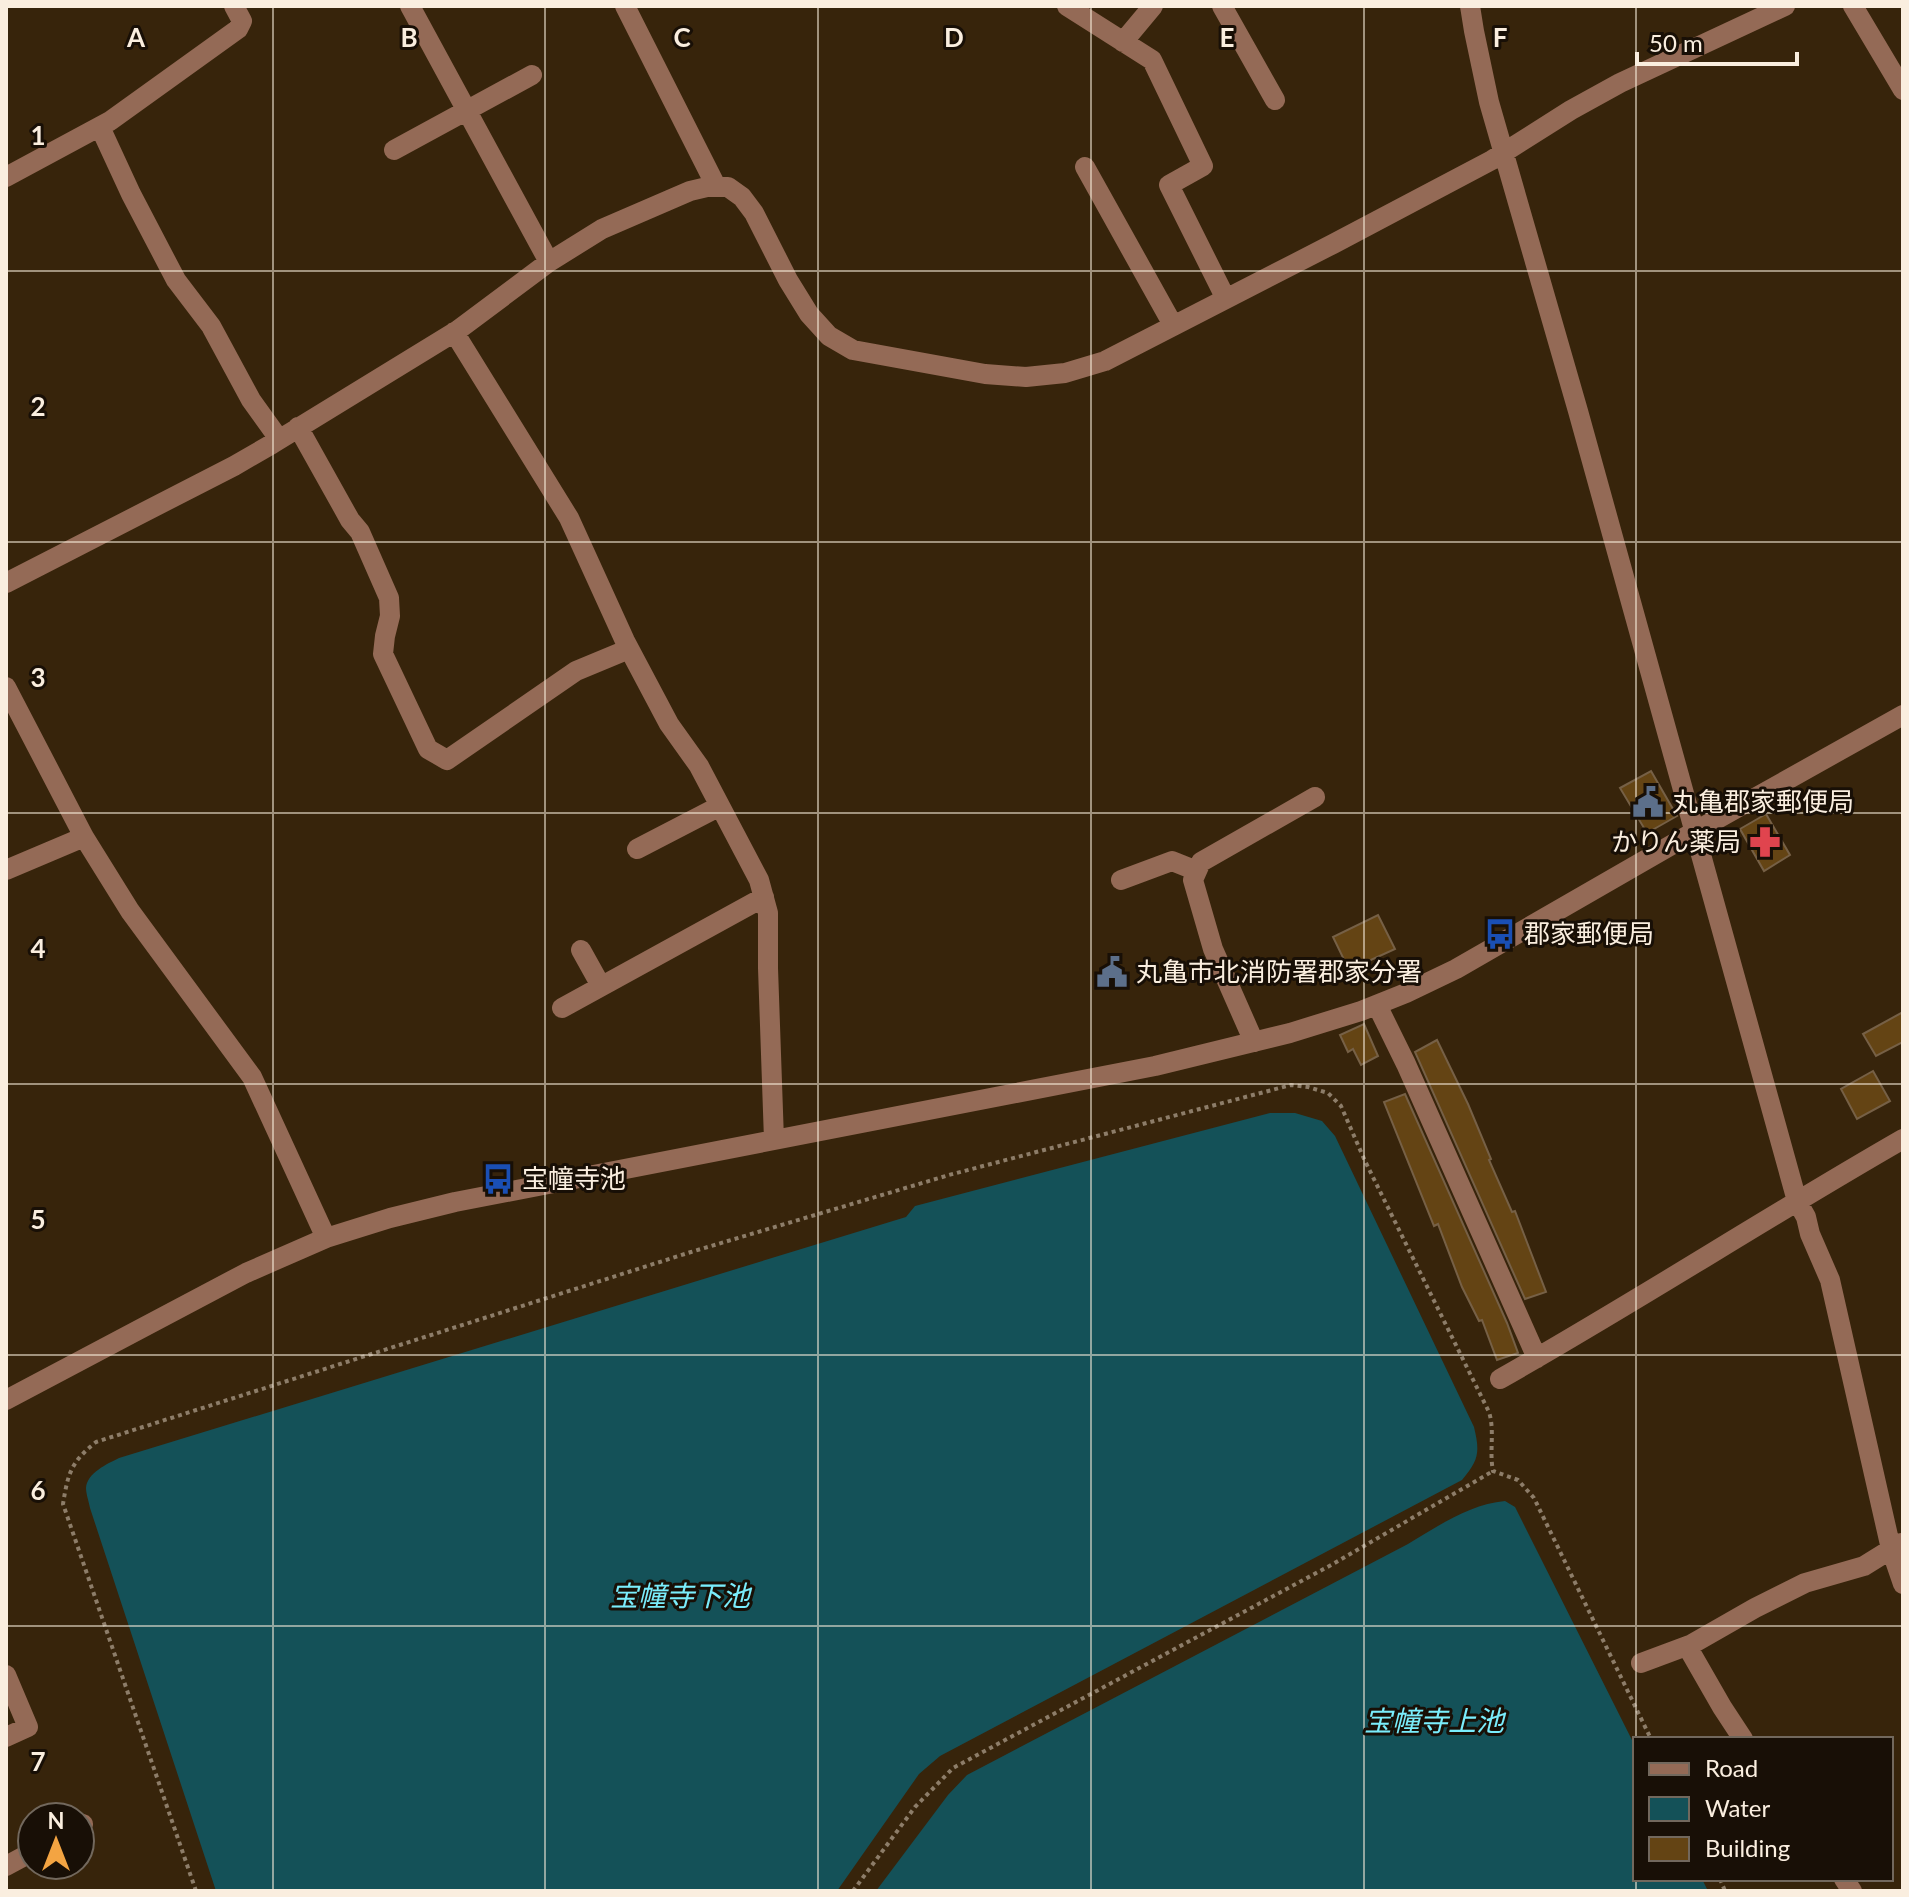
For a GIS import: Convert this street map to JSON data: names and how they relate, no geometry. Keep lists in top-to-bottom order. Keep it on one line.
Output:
{"water":["宝幢寺下池","宝幢寺上池"],"places":{"public building":["丸亀郡家郵便局","丸亀市北消防署郡家分署"],"pharmacy":["かりん薬局"],"bus stop":["郡家郵便局","宝幢寺池"]},"legend":["Road","Water","Building"],"scale_bar":"50 m","north":"top","grid":{"columns":["A","B","C","D","E","F"],"rows":["1","2","3","4","5","6","7"]}}
